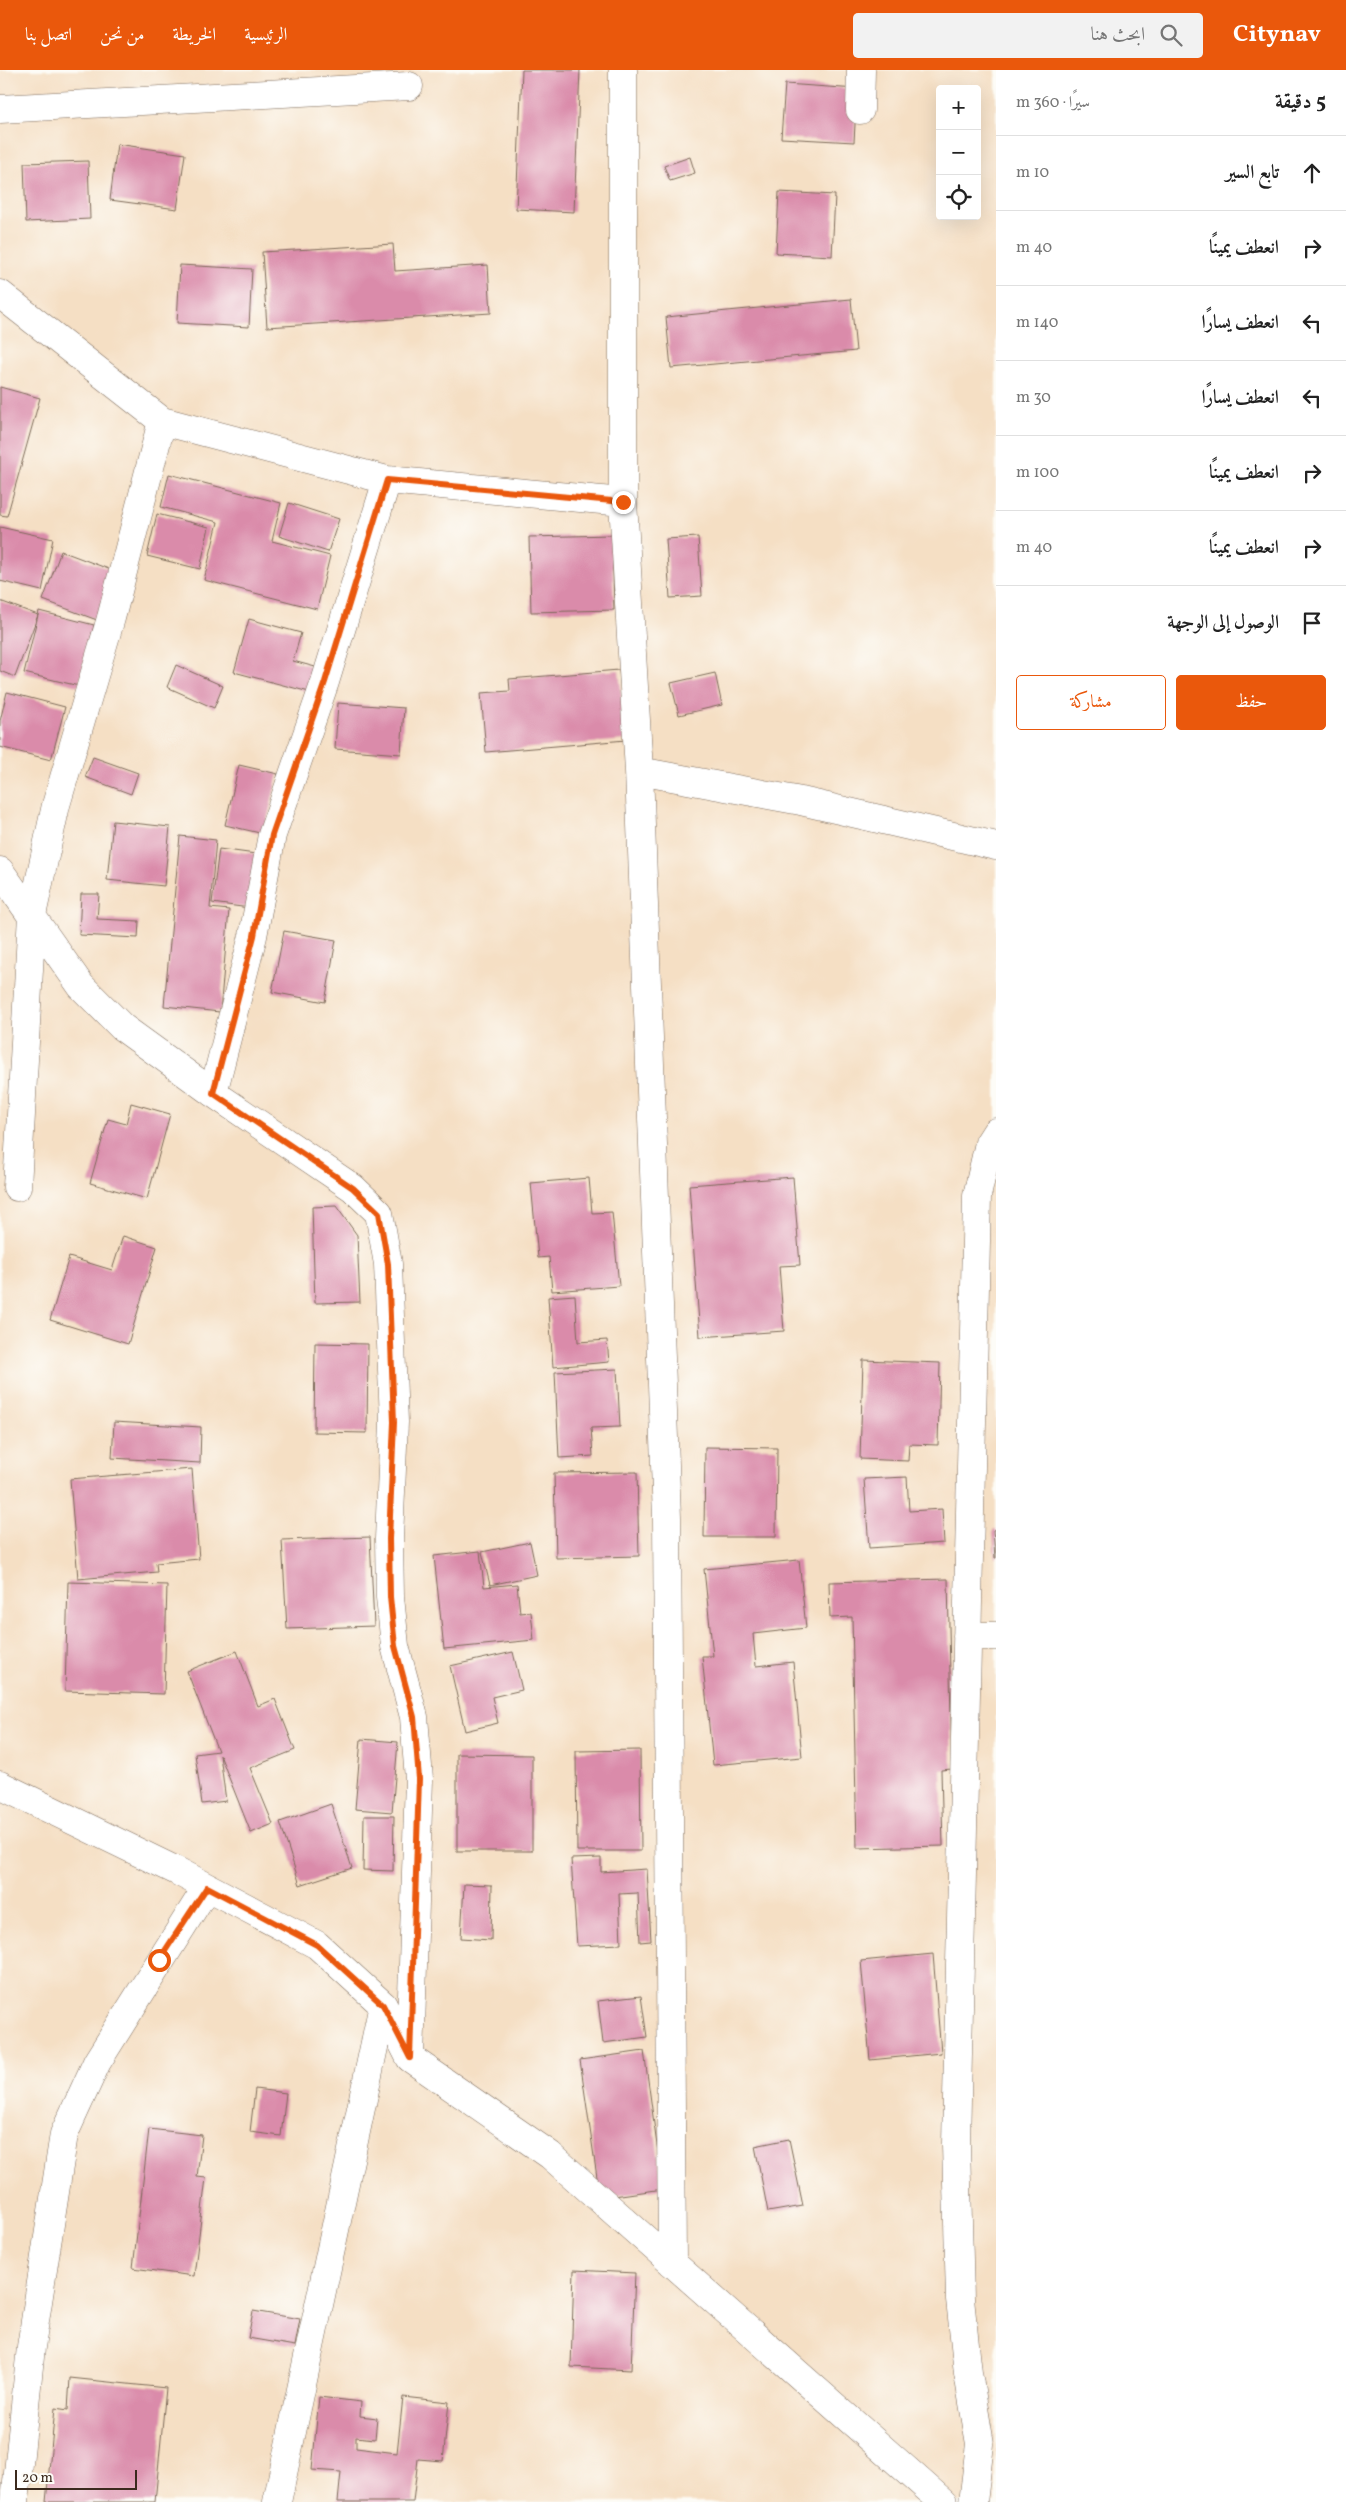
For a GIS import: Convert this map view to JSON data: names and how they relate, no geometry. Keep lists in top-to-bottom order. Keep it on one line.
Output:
{"scale_bar":"20 m","page":{"header":"Citynav","search":"ابحث هنا","nav":["الرئيسية","الخريطة","من نحن","اتصل بنا"],"heading":["5 دقيقة","سيرًا · 360 m"],"map_buttons":["+","−"],"list":[["تابع السير","10 m"],["انعطف يمينًا","40 m"],["انعطف يسارًا","140 m"],["انعطف يسارًا","30 m"],["انعطف يمينًا","100 m"],["انعطف يمينًا","40 m"],"الوصول إلى الوجهة"],"buttons":["حفظ","مشاركة"],"scale":"20 m"}}
